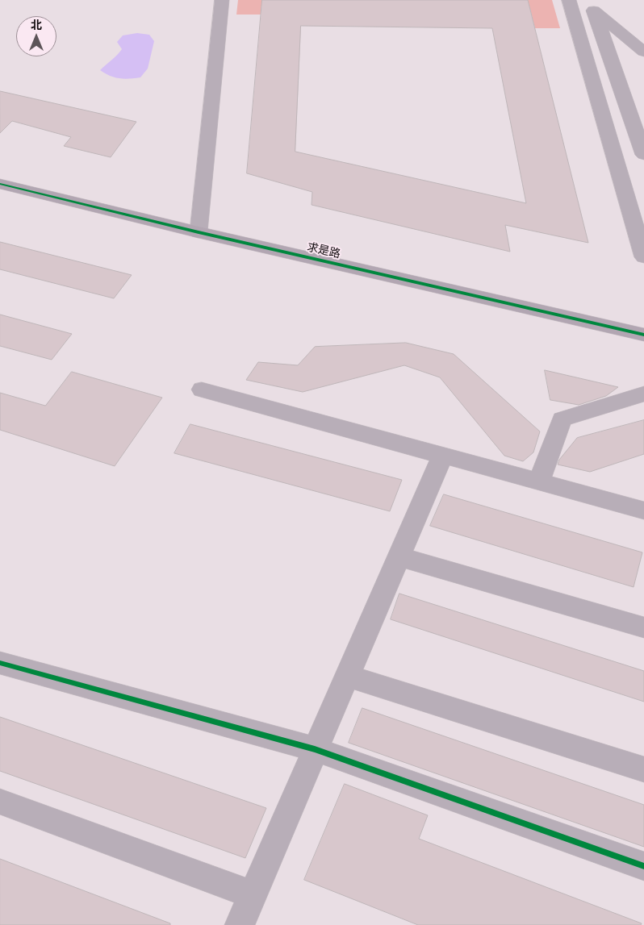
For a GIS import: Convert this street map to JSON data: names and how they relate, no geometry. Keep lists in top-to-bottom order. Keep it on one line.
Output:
{"streets":{"main road":["求是路"]},"north":"top"}
